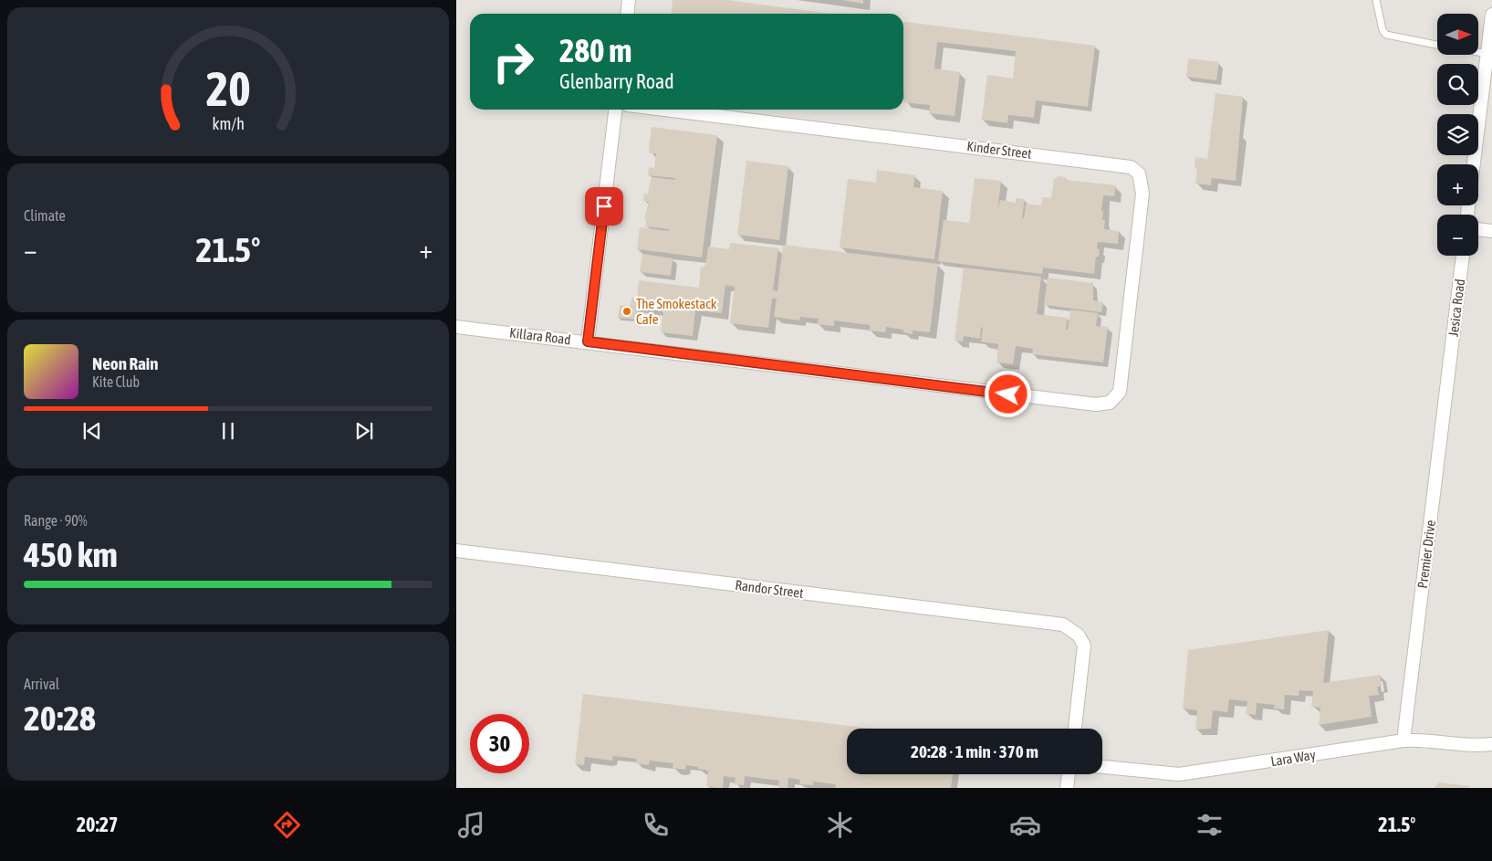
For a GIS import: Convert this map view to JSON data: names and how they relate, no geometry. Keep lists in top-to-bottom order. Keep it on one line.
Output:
{"streets":{"street":["Kinder Street","Jesica Road","Killara Road","Premier Drive","Randor Street","Lara Way"]},"crossings":[["Kinder Street","Killara Road"],["Jesica Road","Premier Drive"],["Premier Drive","Lara Way"]],"places":["The Smokestack Cafe"],"north":"right","page":{"map_buttons":["+","−"],"turn":["280 m","Glenbarry Road"],"tile":["Climate",["Range · 90%","450 km"],["Arrival","20:28"]],"heat":["−","21.5°","+"],"song":["Neon Rain","Kite Club"],"limit":"30","trip":"20:28 · 1 min · 370 m","tabs":["20:27","21.5°"],"gauge":["20","km/h"]}}
